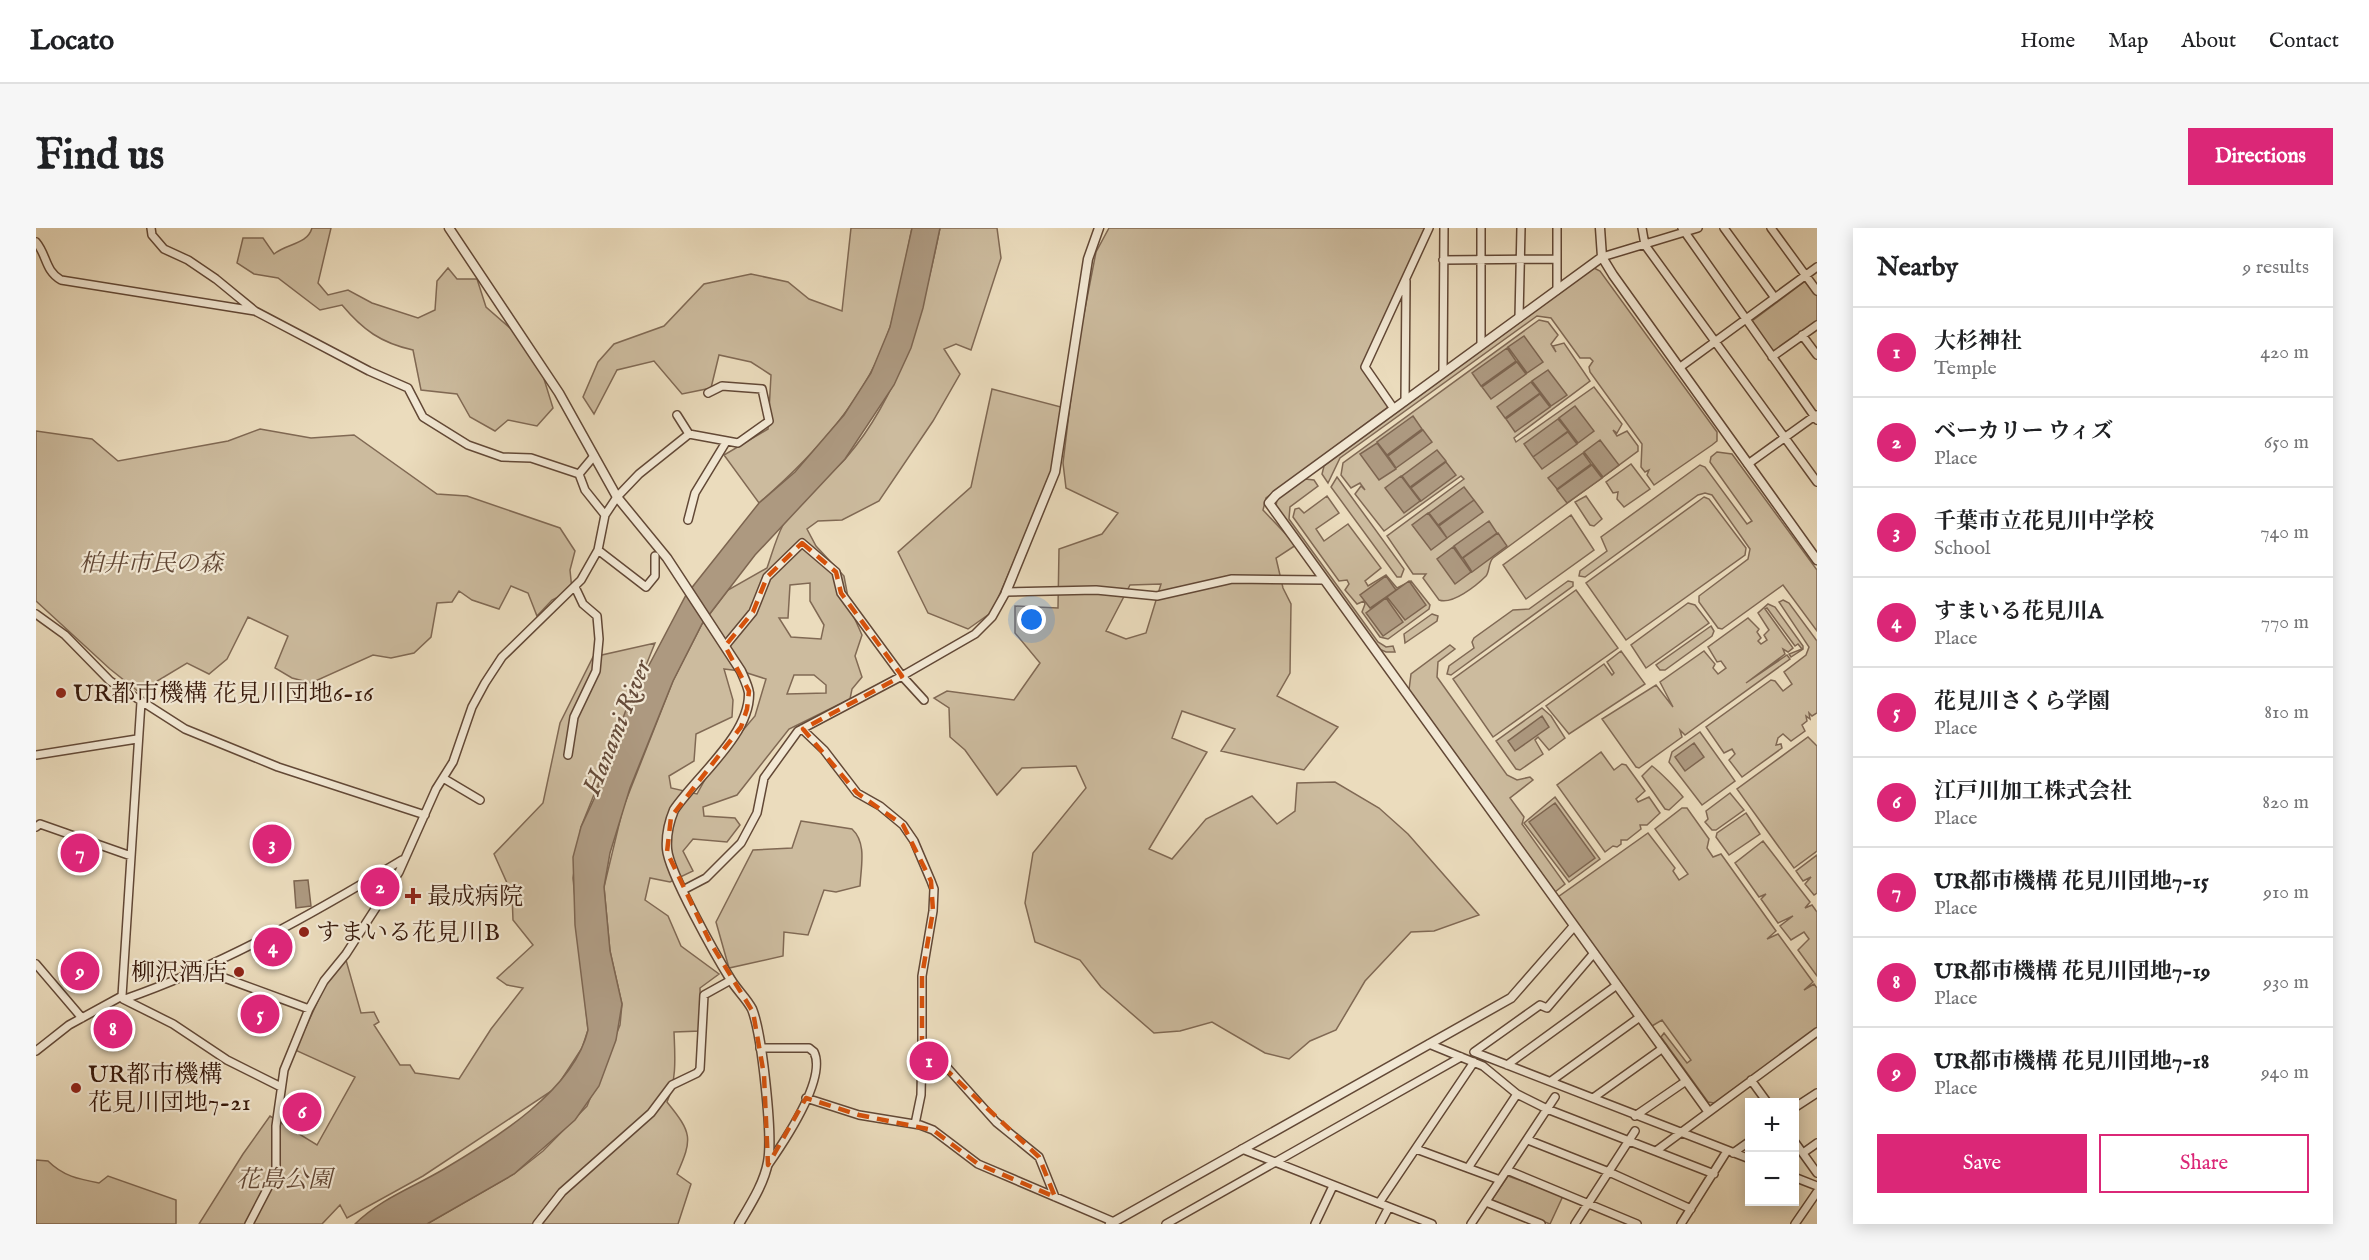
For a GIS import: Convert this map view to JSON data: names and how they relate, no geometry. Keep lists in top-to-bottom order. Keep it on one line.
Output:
{"water":["Hanami River"],"parks":["柏井市民の森","花島公園"],"places":{"other":["UR都市機構 花見川団地6-16","すまいる花見川B","柳沢酒店","UR都市機構 花見川団地7-21"],"health":["最成病院"]},"page":{"header":"Locato","nav":["Home","Map","About","Contact"],"buttons":["Directions",["Save","Share"]],"title":"Find us","heading":["Nearby","9 results"],"list":[{"mark":"1","name":"大杉神社","note":"Temple","value":"420 m"},{"mark":"2","name":"ベーカリー ウィズ","note":"Place","value":"650 m"},{"mark":"3","name":"千葉市立花見川中学校","note":"School","value":"740 m"},{"mark":"4","name":"すまいる花見川A","note":"Place","value":"770 m"},{"mark":"5","name":"花見川さくら学園","note":"Place","value":"810 m"},{"mark":"6","name":"江戸川加工株式会社","note":"Place","value":"820 m"},{"mark":"7","name":"UR都市機構 花見川団地7-15","note":"Place","value":"910 m"},{"mark":"8","name":"UR都市機構 花見川団地7-19","note":"Place","value":"930 m"},{"mark":"9","name":"UR都市機構 花見川団地7-18","note":"Place","value":"940 m"}],"pins":["3","7","2","4","9","5","8","1","6"],"map_buttons":["+","−"]}}
